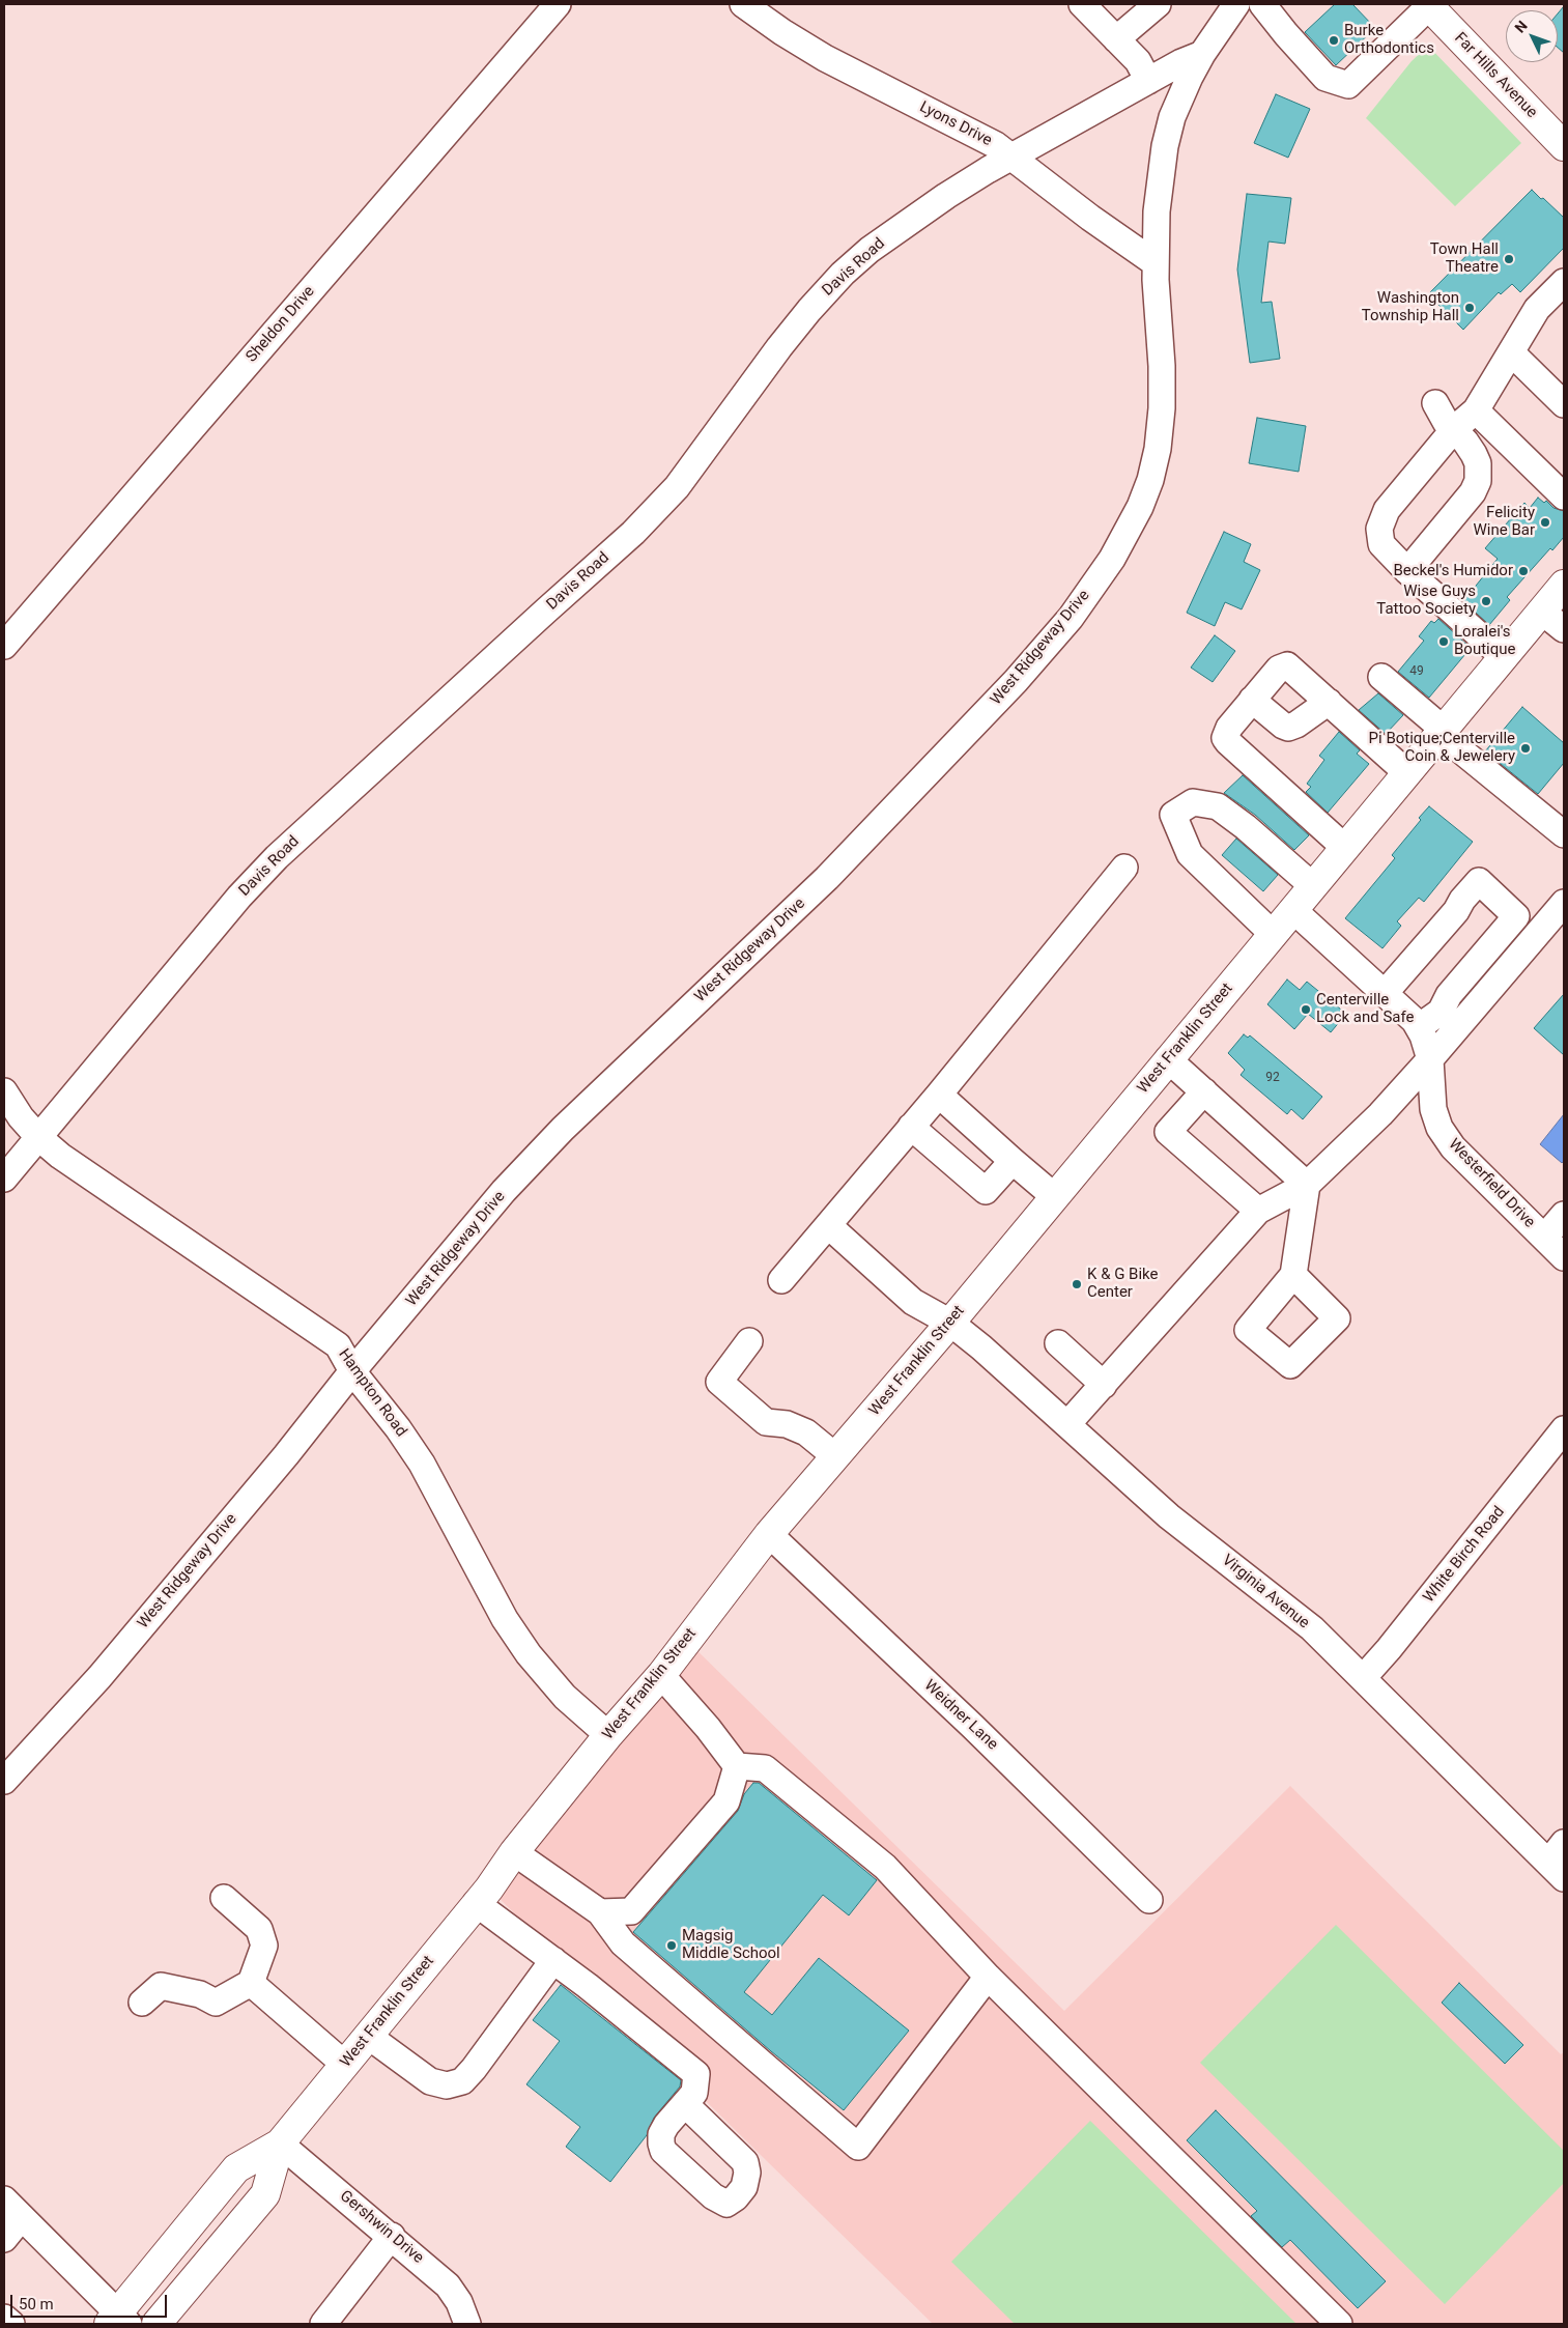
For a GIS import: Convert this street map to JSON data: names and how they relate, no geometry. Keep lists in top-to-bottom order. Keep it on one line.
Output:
{"streets":{"main road":["Far Hills Avenue","West Franklin Street"],"street":["Lyons Drive","Davis Road","Sheldon Drive","West Ridgeway Drive","Westerfield Drive","Hampton Road","White Birch Road","Virginia Avenue","Weidner Lane","Gershwin Drive"]},"crossings":[["Lyons Drive","Davis Road"],["Lyons Drive","West Ridgeway Drive"],["Davis Road","West Ridgeway Drive"],["Davis Road","Hampton Road"],["West Ridgeway Drive","Hampton Road"],["West Franklin Street","Westerfield Drive"],["West Franklin Street","Hampton Road"],["West Franklin Street","Virginia Avenue"],["West Franklin Street","Weidner Lane"],["West Franklin Street","Gershwin Drive"],["White Birch Road","Virginia Avenue"]],"places":["Burke Orthodontics","Town Hall Theatre","Washington Township Hall","Felicity Wine Bar","Beckel's Humidor","Wise Guys Tattoo Society","Loralei's Boutique","Pi Botique;Centerville Coin & Jewelery","Centerville Lock and Safe","K & G Bike Center","Magsig Middle School"],"house_numbers":["49","92"],"scale_bar":"50 m","north":"top left"}
